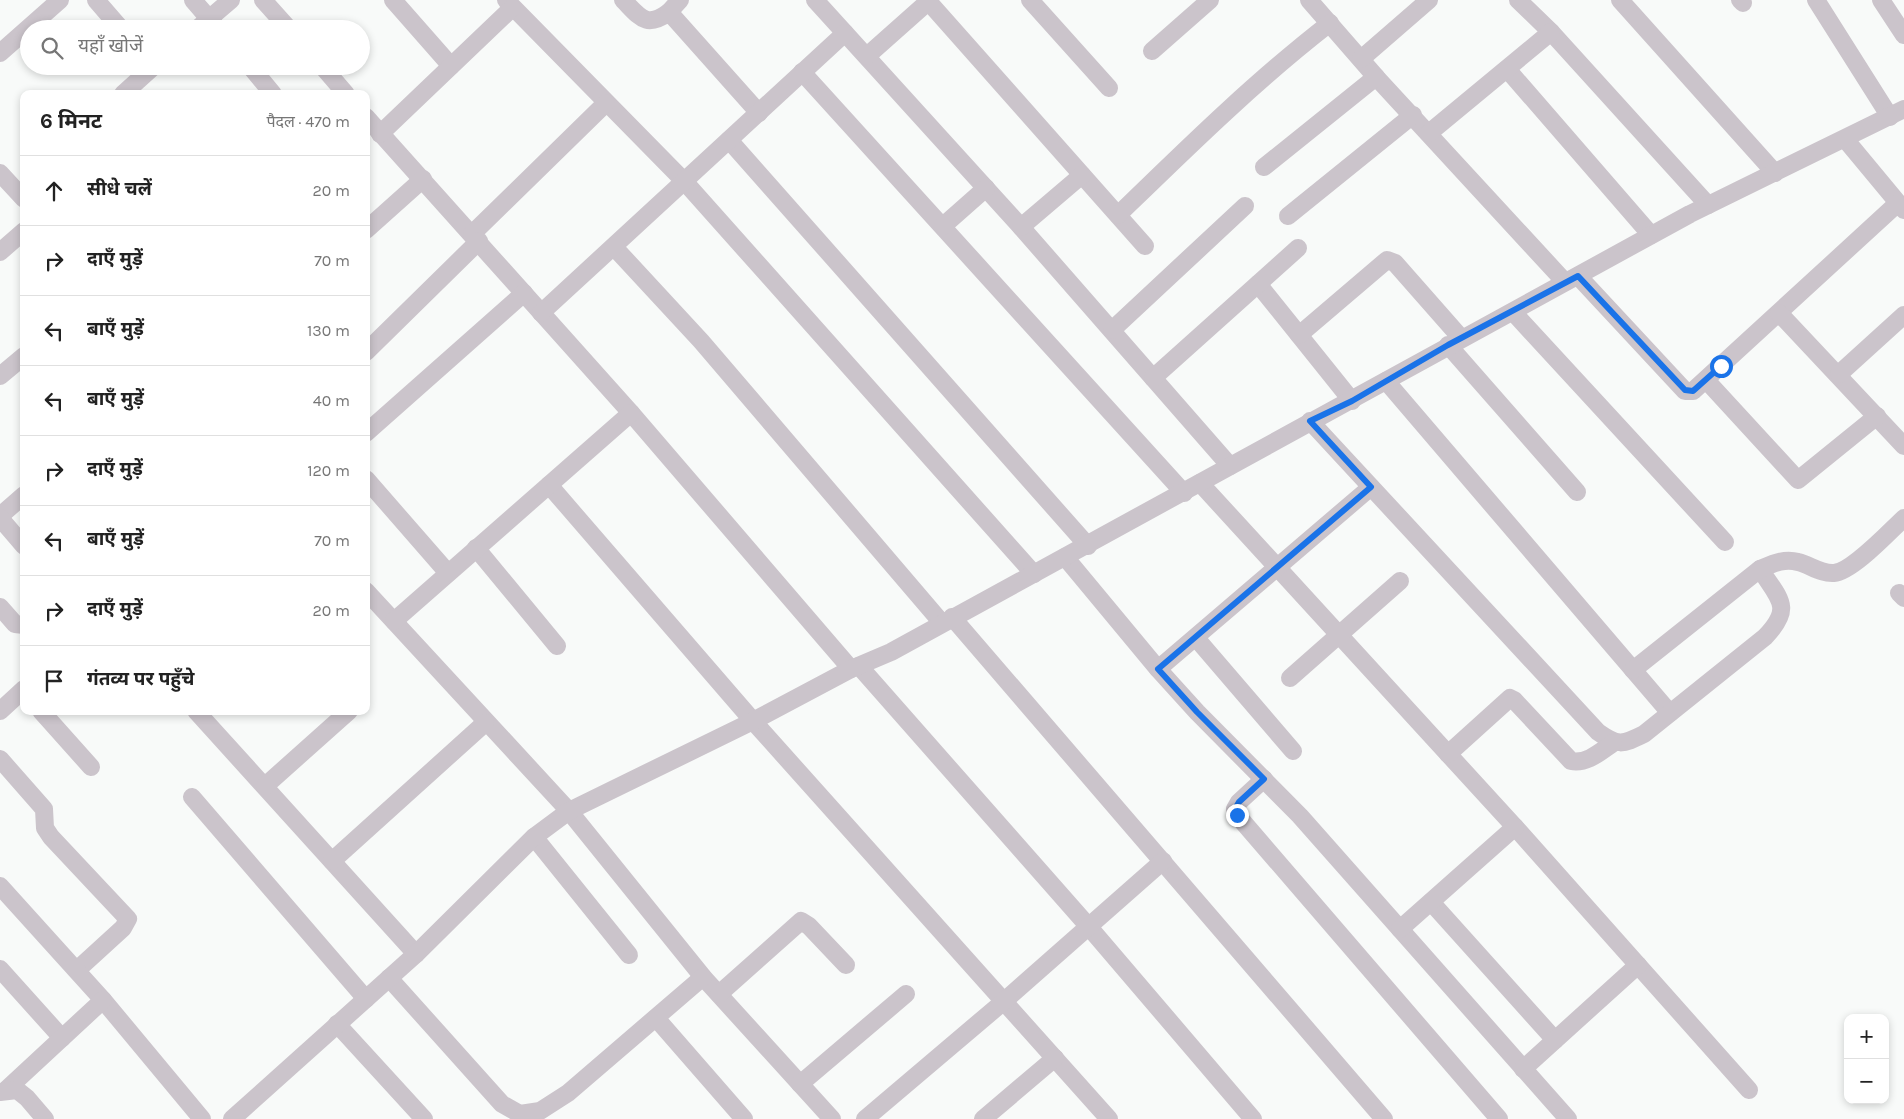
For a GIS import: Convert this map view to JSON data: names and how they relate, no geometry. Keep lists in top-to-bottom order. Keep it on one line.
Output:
{"page":{"search":"यहाँ खोजें","heading":["6 मिनट","पैदल · 470 m"],"list":[["सीधे चलें","20 m"],["दाएँ मुड़ें","70 m"],["बाएँ मुड़ें","130 m"],["बाएँ मुड़ें","40 m"],["दाएँ मुड़ें","120 m"],["बाएँ मुड़ें","70 m"],["दाएँ मुड़ें","20 m"],"गंतव्य पर पहुँचे"],"map_buttons":["+","−"]}}
